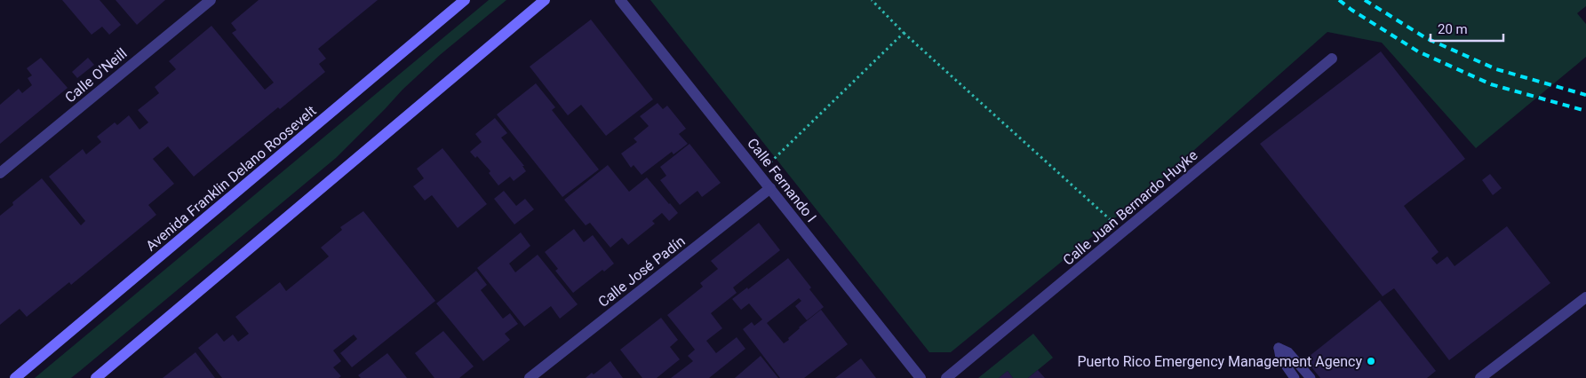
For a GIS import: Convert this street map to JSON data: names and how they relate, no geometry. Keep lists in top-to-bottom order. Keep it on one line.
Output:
{"streets":{"main road":["Avenida Franklin Delano Roosevelt"],"street":["Calle O'Neill","Calle Fernando I","Calle Juan Bernardo Huyke","Calle José Padín"]},"crossings":[["Calle Fernando I","Calle José Padín"]],"places":["Puerto Rico Emergency Management Agency"],"scale_bar":"20 m"}
